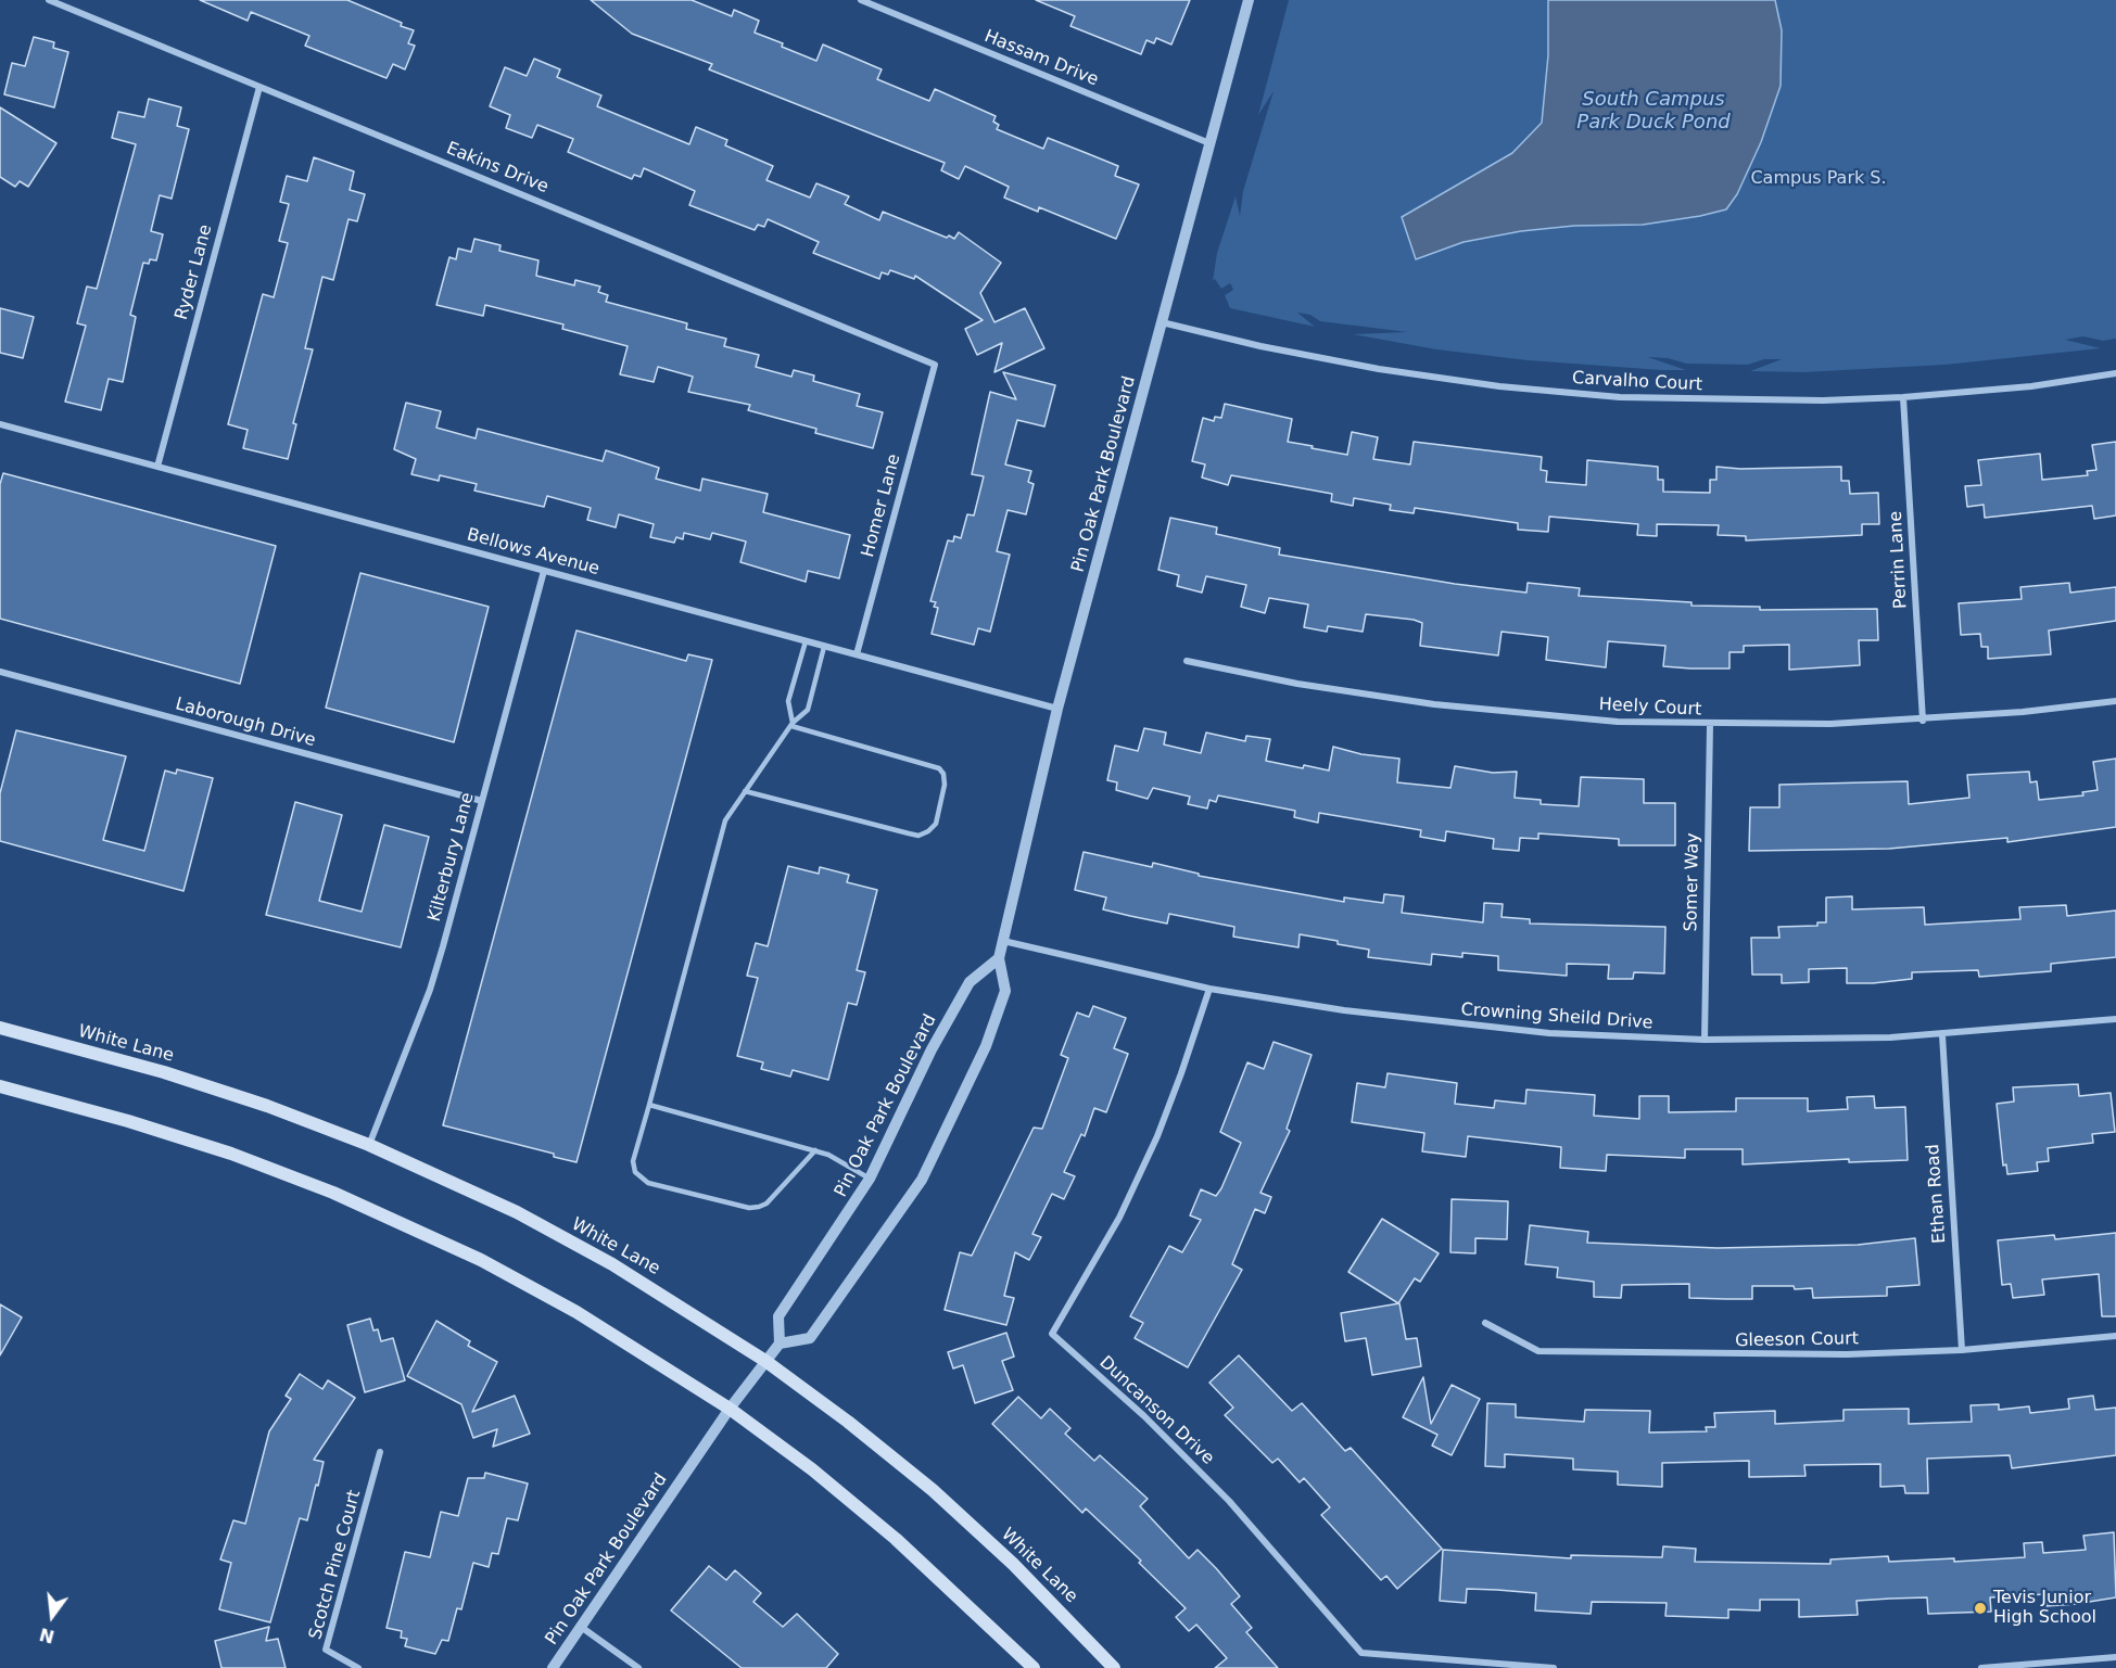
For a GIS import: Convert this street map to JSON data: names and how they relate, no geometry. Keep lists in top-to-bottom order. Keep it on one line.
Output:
{"streets":{"main road":["White Lane"],"street":["Hassam Drive","Eakins Drive","Ryder Lane","Carvalho Court","Pin Oak Park Boulevard","Homer Lane","Bellows Avenue","Perrin Lane","Heely Court","Laborough Drive","Kilterbury Lane","Somer Way","Crowning Sheild Drive","Ethan Road","Gleeson Court","Duncanson Drive","Scotch Pine Court"]},"crossings":[["Hassam Drive","Pin Oak Park Boulevard"],["Eakins Drive","Ryder Lane"],["Eakins Drive","Homer Lane"],["Ryder Lane","Bellows Avenue"],["Carvalho Court","Pin Oak Park Boulevard"],["Carvalho Court","Perrin Lane"],["Pin Oak Park Boulevard","Bellows Avenue"],["Pin Oak Park Boulevard","Crowning Sheild Drive"],["Pin Oak Park Boulevard","White Lane"],["Homer Lane","Bellows Avenue"],["Bellows Avenue","Kilterbury Lane"],["Perrin Lane","Heely Court"],["Heely Court","Somer Way"],["Laborough Drive","Kilterbury Lane"],["Kilterbury Lane","White Lane"],["Somer Way","Crowning Sheild Drive"],["Crowning Sheild Drive","Ethan Road"],["Crowning Sheild Drive","Duncanson Drive"],["Ethan Road","Gleeson Court"]],"water":["South Campus Park Duck Pond"],"parks":["Campus Park S."],"places":["Tevis Junior High School"],"north":"bottom"}
